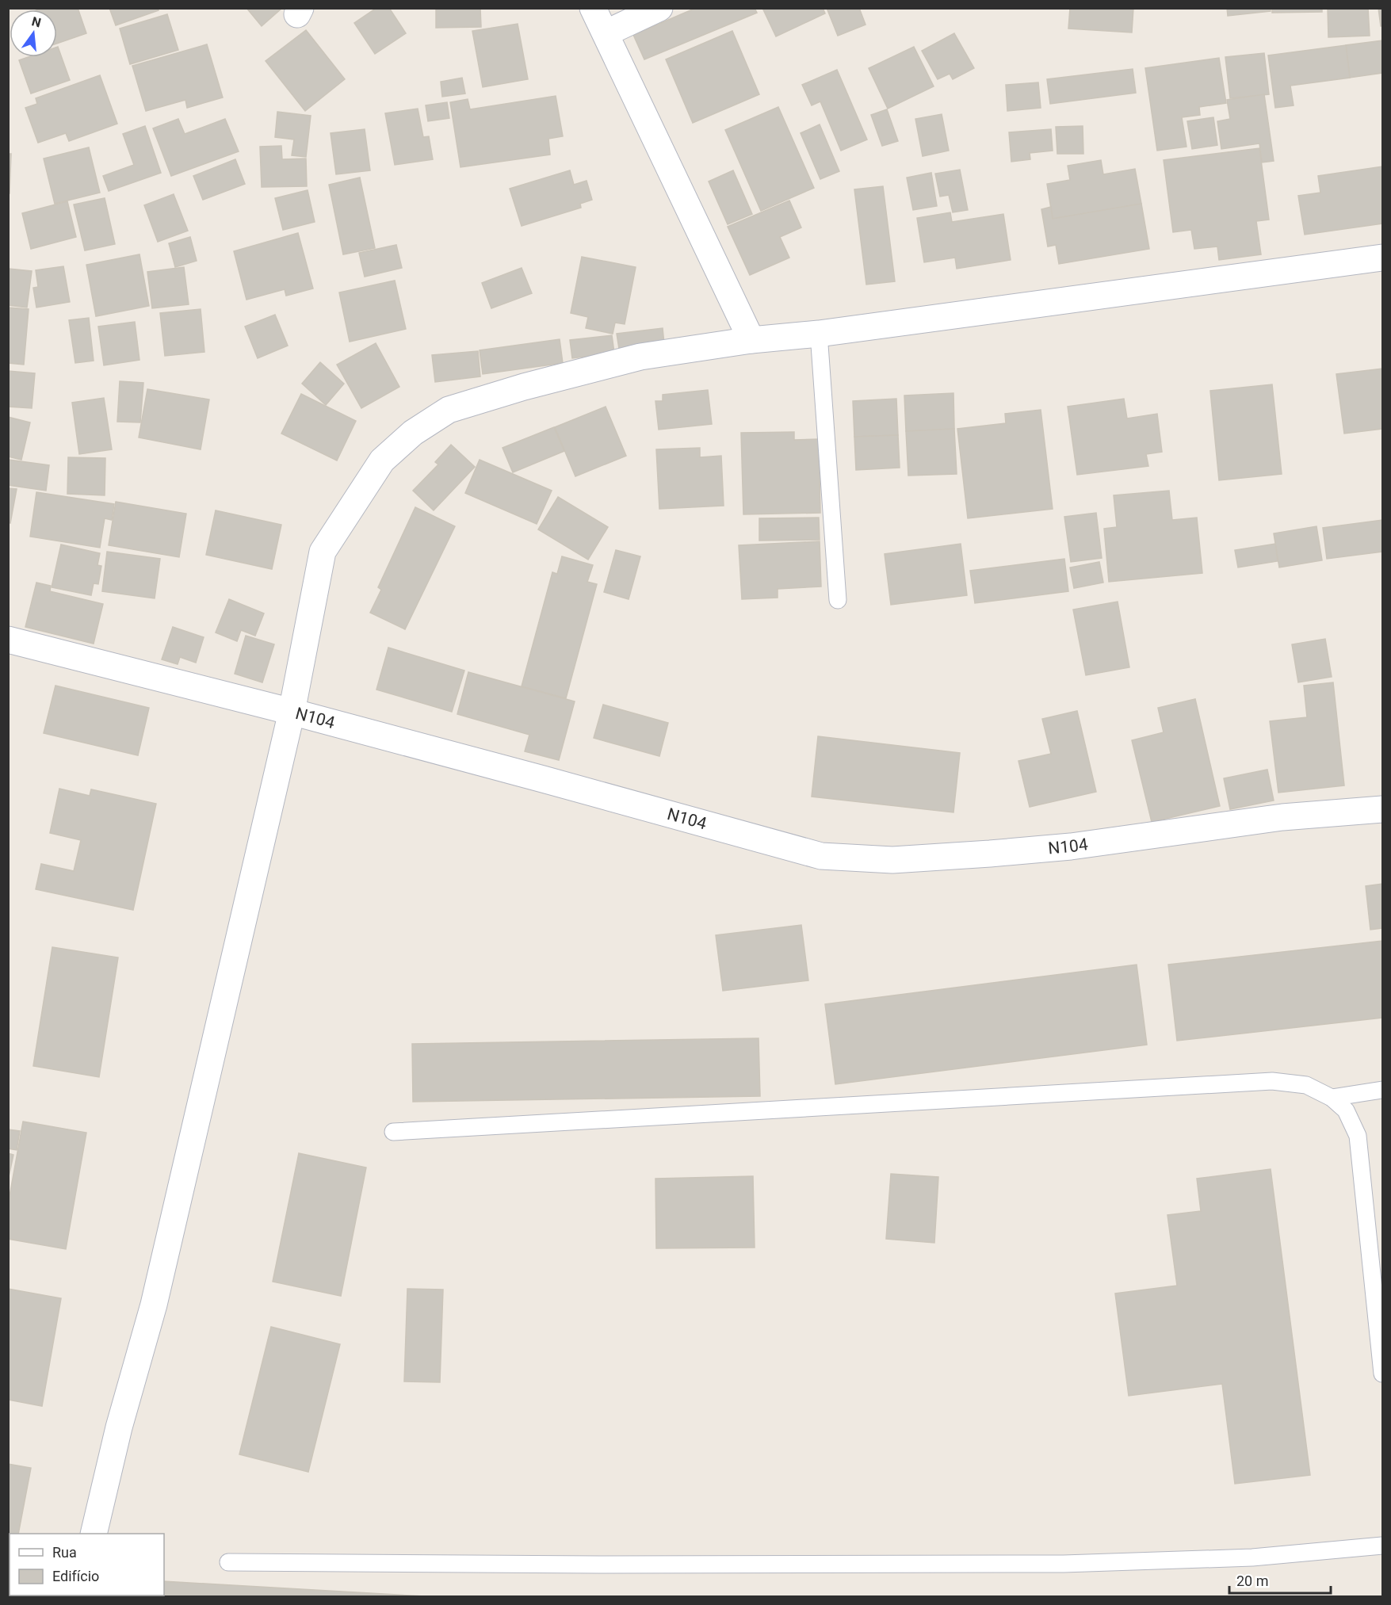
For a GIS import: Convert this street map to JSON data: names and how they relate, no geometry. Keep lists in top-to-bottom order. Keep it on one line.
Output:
{"streets":{"street":["N104"]},"legend":["Rua","Edifício"],"scale_bar":"20 m","north":"top"}
